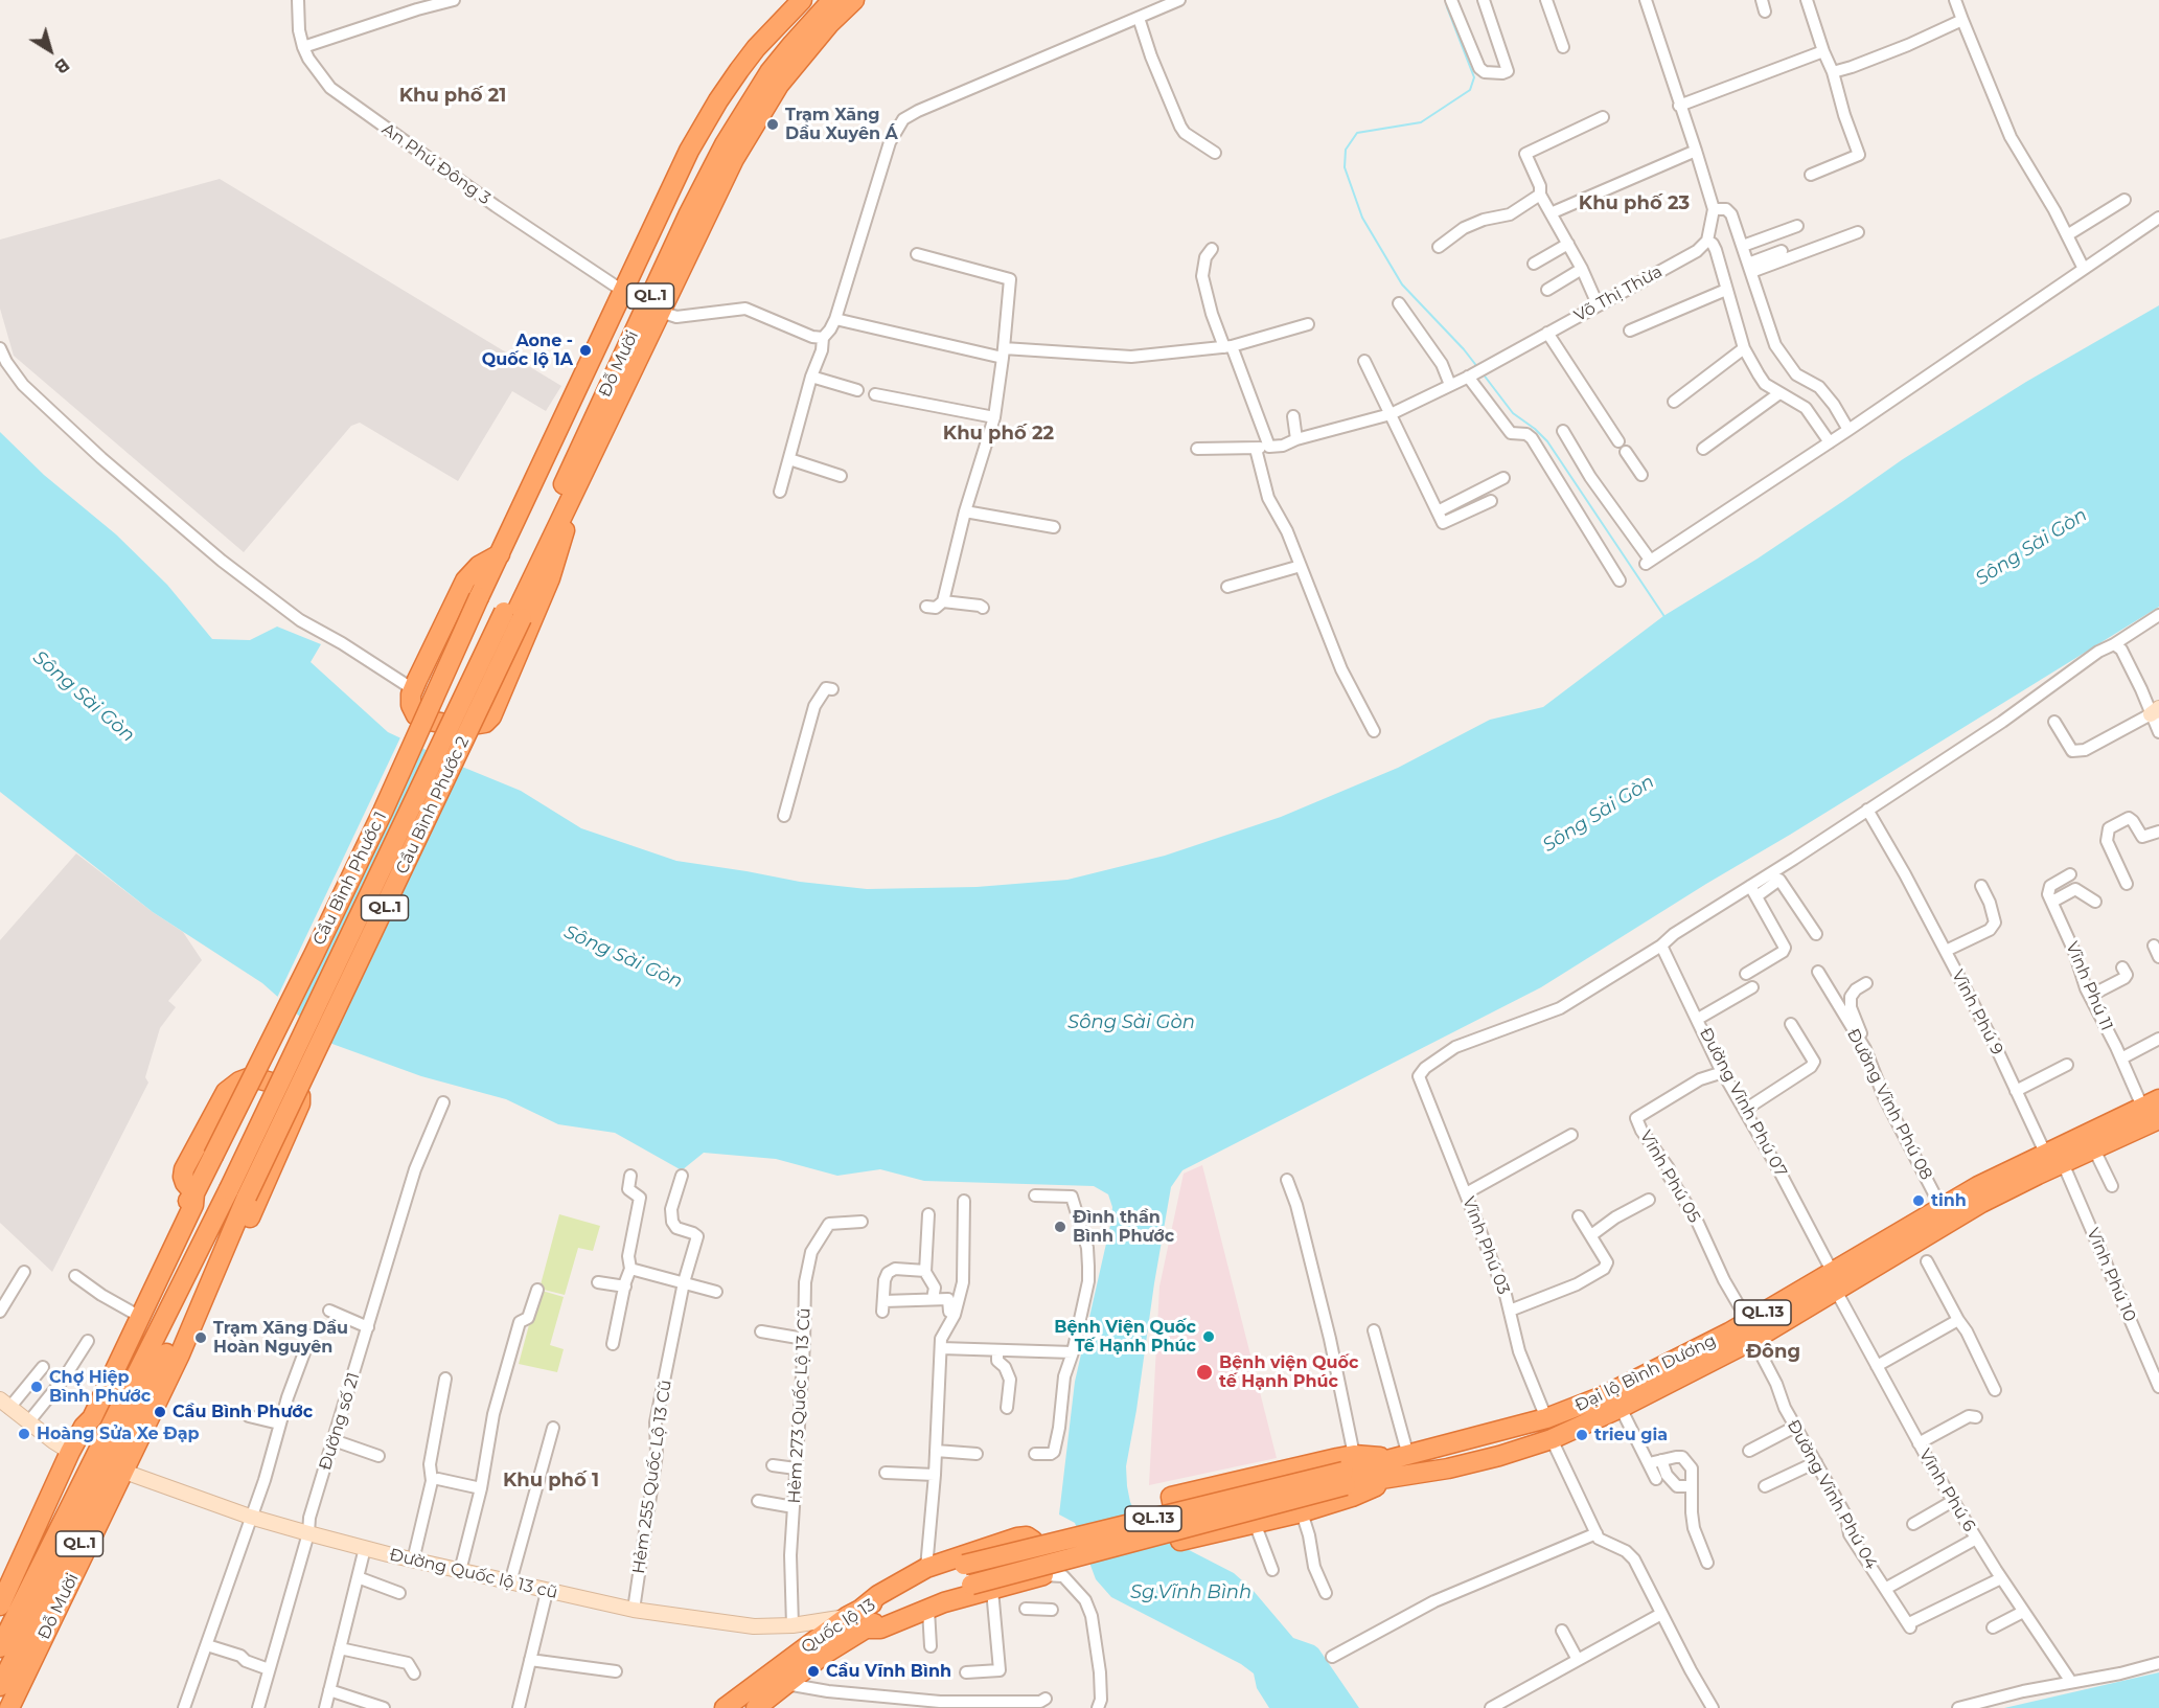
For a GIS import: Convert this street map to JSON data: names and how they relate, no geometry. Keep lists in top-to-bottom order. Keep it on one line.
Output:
{"streets":{"highway":["QL.1","Đỗ Mười","Cầu Bình Phước 2","Cầu Bình Phước 1","QL.13","Đại lộ Bình Dương","Quốc lộ 13"],"street":["An Phú Đông 3","Võ Thị Thừa","Vĩnh Phú 11","Vĩnh Phú 9","Đường Vĩnh Phú 07","Đường Vĩnh Phú 08","Vĩnh Phú 05","Vĩnh Phú 03","Vĩnh Phú 10","Hẻm 273 Quốc Lộ 13 Cũ","Đường số 21","Hẻm 255 Quốc Lộ 13 Cũ","Vĩnh Phú 6","Đường Vĩnh Phú 04","Đường Quốc lộ 13 cũ"]},"crossings":[["An Phú Đông 3","Đỗ Mười"],["QL.1","Đỗ Mười"],["Đỗ Mười","Cầu Bình Phước 2"],["Đỗ Mười","Cầu Bình Phước 1"],["Đỗ Mười","Đường Quốc lộ 13 cũ"],["Vĩnh Phú 11","Đại lộ Bình Dương"],["Vĩnh Phú 9","Đại lộ Bình Dương"],["Đường Vĩnh Phú 07","Vĩnh Phú 05"],["Đường Vĩnh Phú 07","Vĩnh Phú 03"],["Đường Vĩnh Phú 07","Đại lộ Bình Dương"],["Đường Vĩnh Phú 08","Đại lộ Bình Dương"],["Vĩnh Phú 05","Đại lộ Bình Dương"],["Vĩnh Phú 03","Đại lộ Bình Dương"],["Vĩnh Phú 10","Đại lộ Bình Dương"],["Đại lộ Bình Dương","Vĩnh Phú 6"],["Đại lộ Bình Dương","Đường Vĩnh Phú 04"],["Đại lộ Bình Dương","Quốc lộ 13"],["Hẻm 273 Quốc Lộ 13 Cũ","Đường Quốc lộ 13 cũ"],["Đường số 21","Đường Quốc lộ 13 cũ"],["Hẻm 255 Quốc Lộ 13 Cũ","Đường Quốc lộ 13 cũ"],["Vĩnh Phú 6","Đường Vĩnh Phú 04"],["Đường Quốc lộ 13 cũ","Quốc lộ 13"]],"districts":["Khu phố 21","Khu phố 23","Khu phố 22","Đông","Khu phố 1"],"water":["Sông Sài Gòn","Sg.Vĩnh Bình"],"places":["Trạm Xăng Dầu Xuyên Á","Aone - Quốc lộ 1A","tinh","Đình thần Bình Phước","Bệnh Viện Quốc Tế Hạnh Phúc","Trạm Xăng Dầu Hoàn Nguyên","Bệnh viện Quốc tế Hạnh Phúc","Chợ Hiệp Bình Phước","Cầu Bình Phước","Hoàng Sửa Xe Đạp","trieu gia","Cầu Vĩnh Bình"],"north":"bottom right"}
